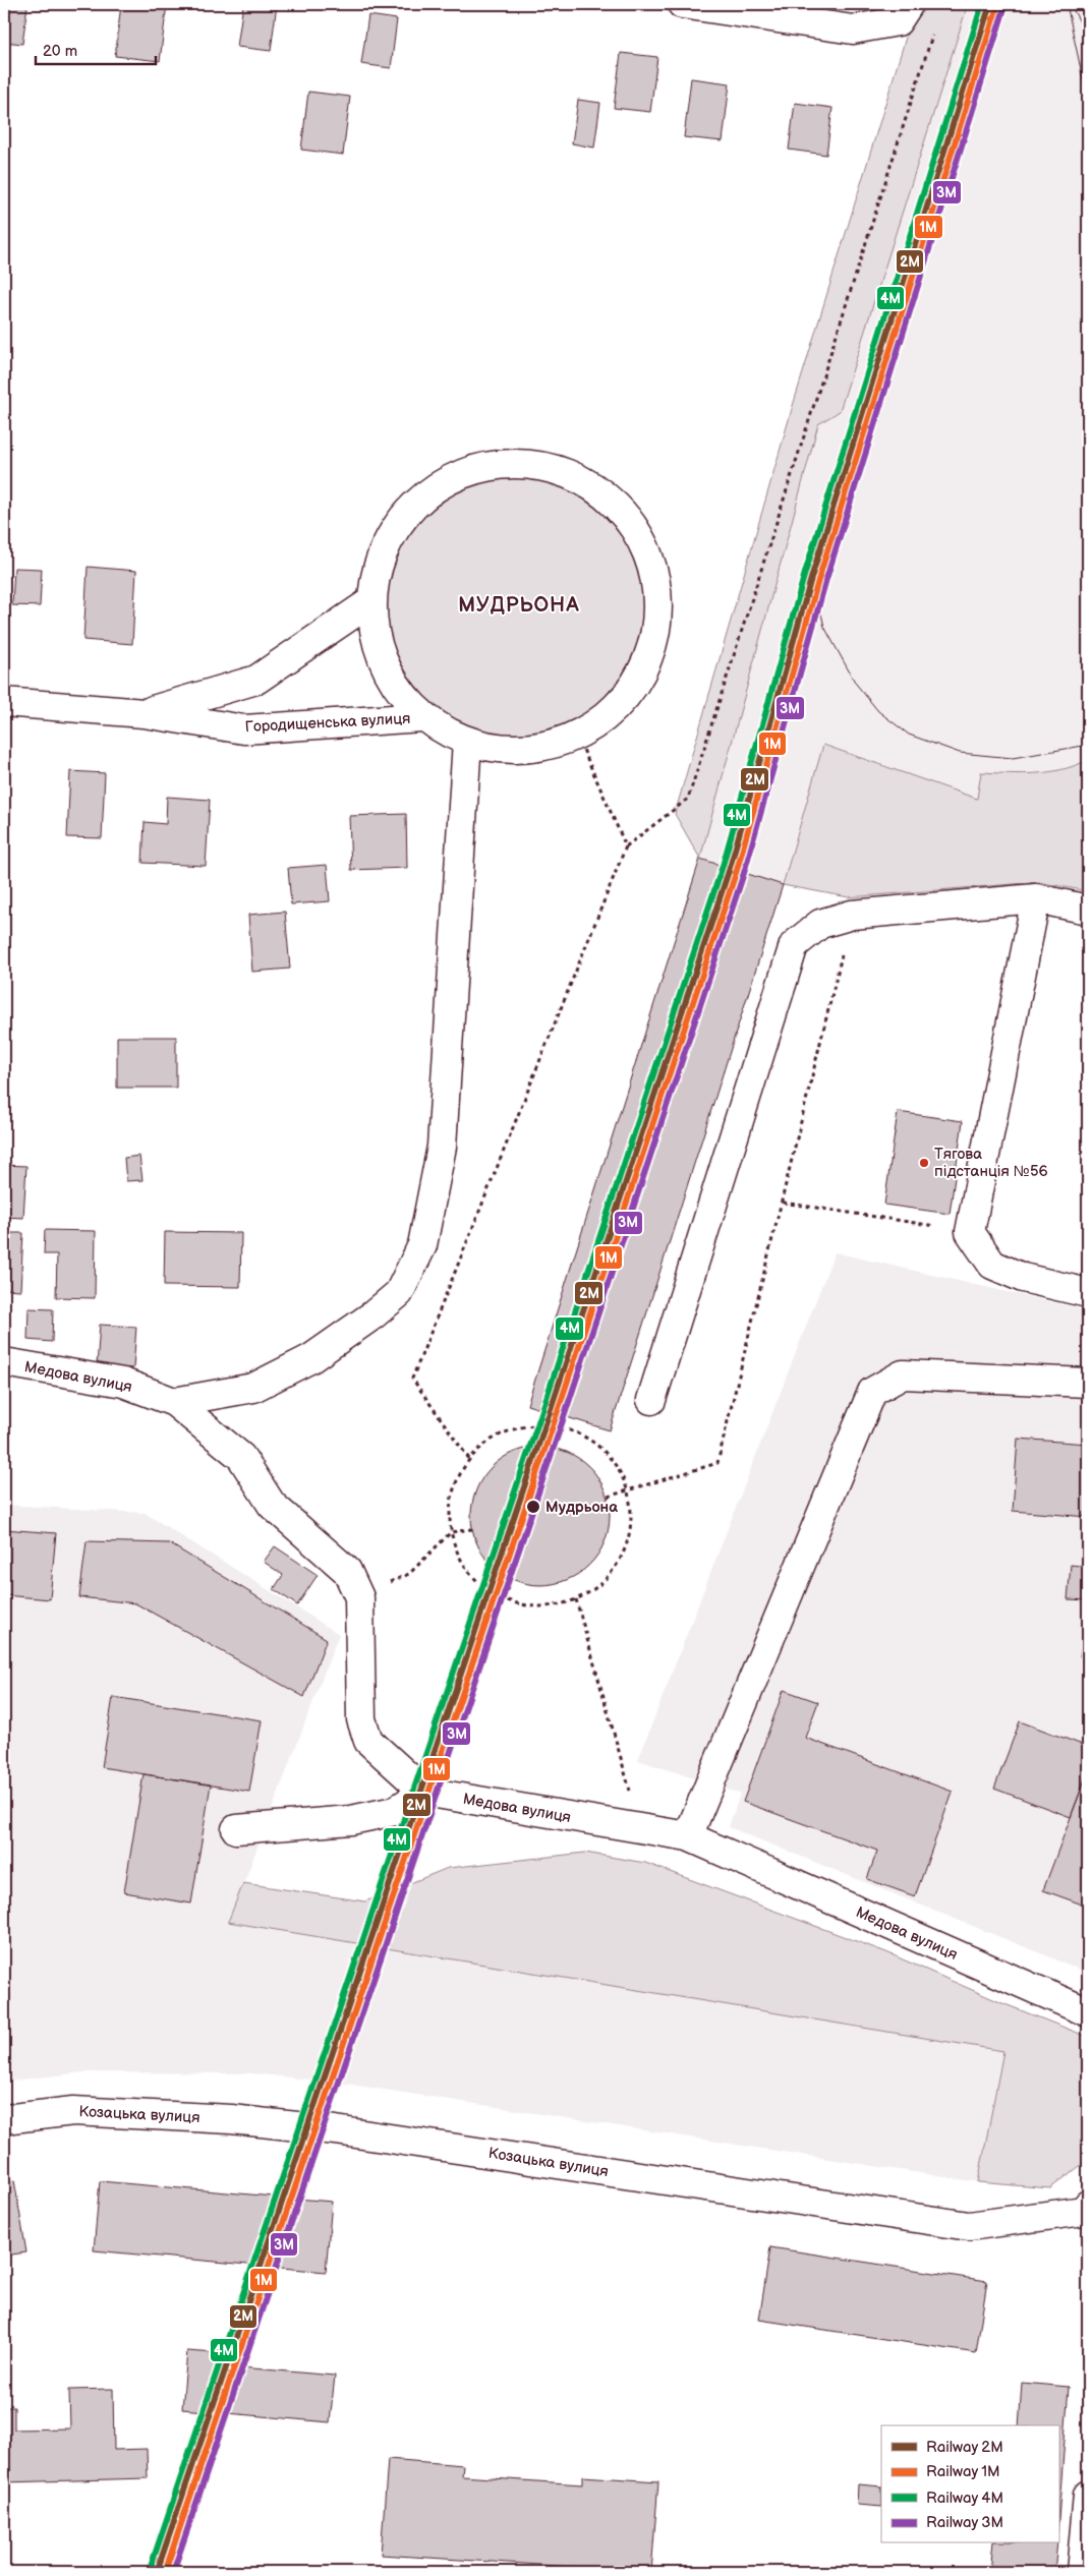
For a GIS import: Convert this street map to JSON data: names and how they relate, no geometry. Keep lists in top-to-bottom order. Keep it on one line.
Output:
{"streets":{"street":["Городищенська вулиця","Медова вулиця","Козацька вулиця"]},"districts":["МУДРЬОНА"],"places":["Тягова підстанція №56","Мудрьона"],"lines":["rail line 2М","rail line 4М","rail line 1М","rail line 3М"],"legend":["Railway 2М","Railway 1М","Railway 4М","Railway 3М"],"scale_bar":"20 m"}
